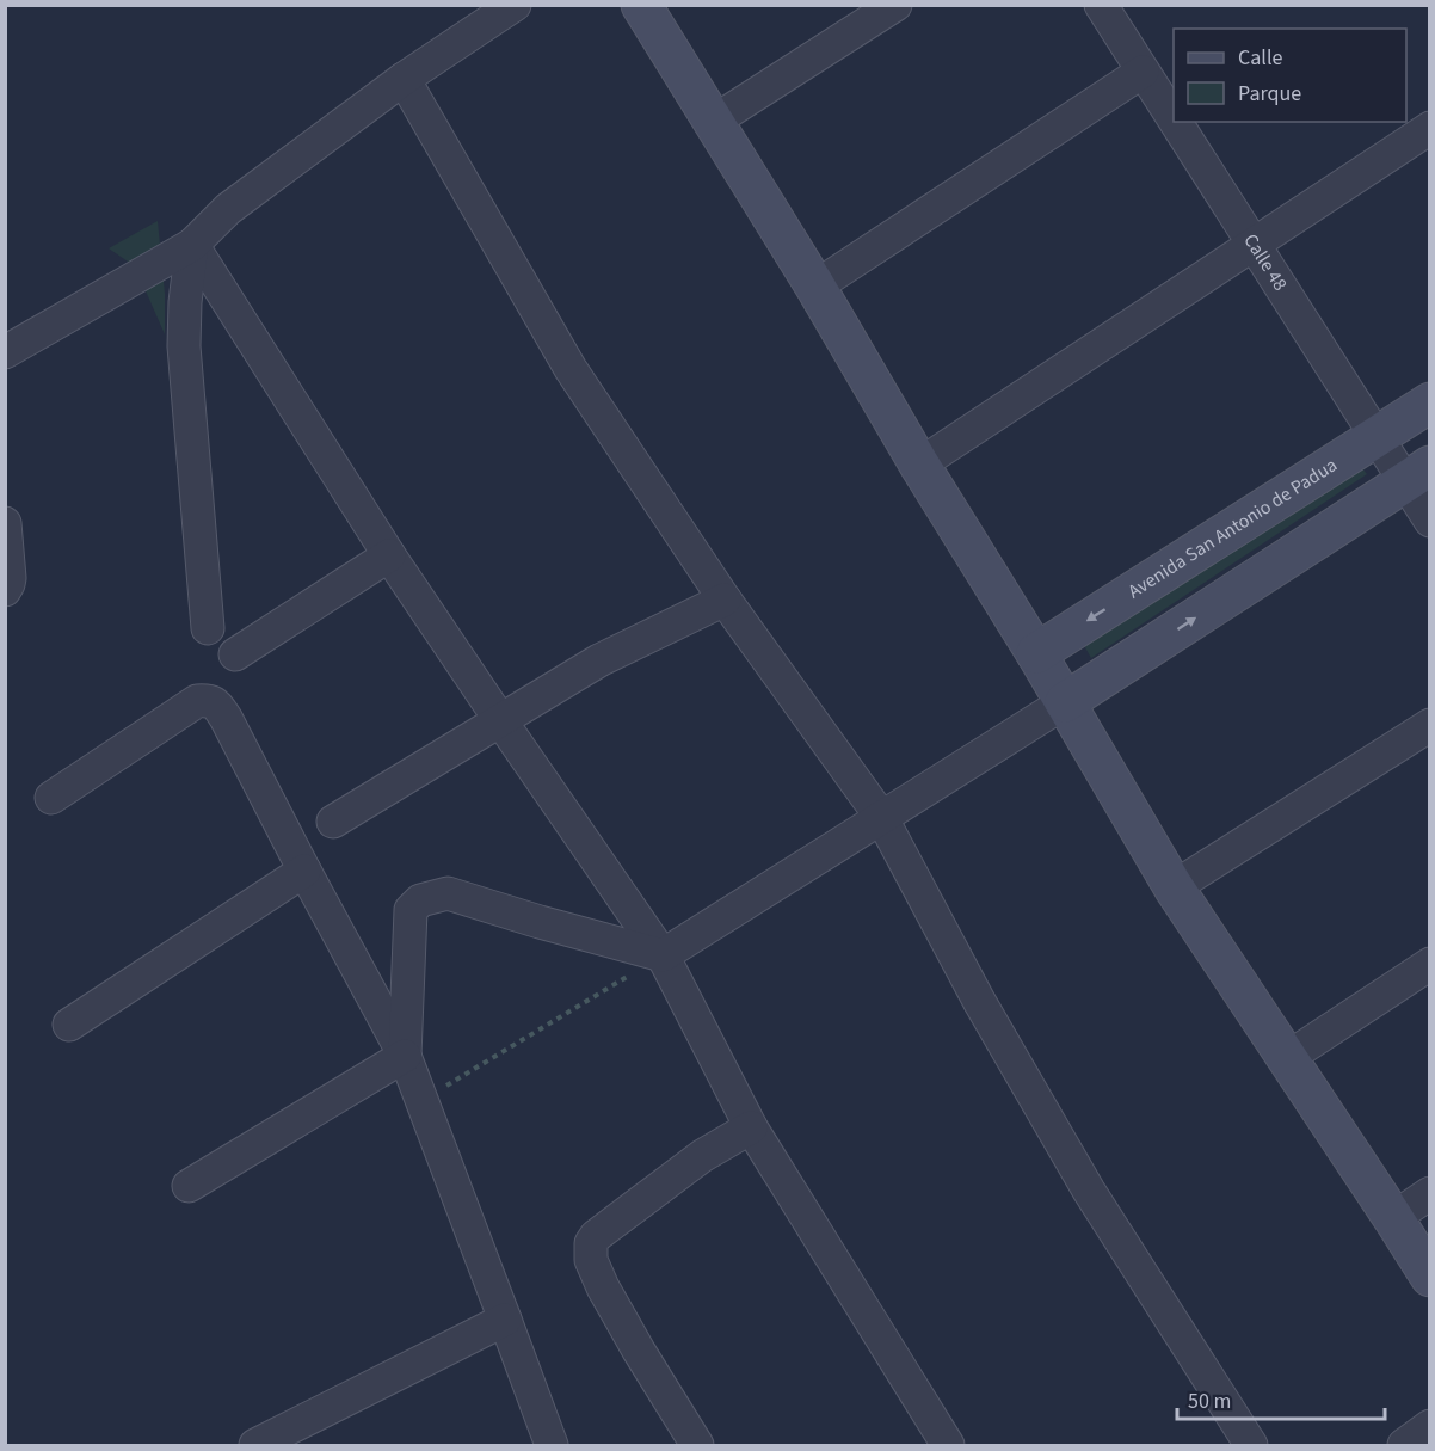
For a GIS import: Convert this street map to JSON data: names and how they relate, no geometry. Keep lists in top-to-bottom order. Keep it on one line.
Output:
{"streets":{"street":["Calle 48","Avenida San Antonio de Padua"]},"crossings":[["Calle 48","Avenida San Antonio de Padua"]],"legend":["Calle","Parque"],"scale_bar":"50 m"}
